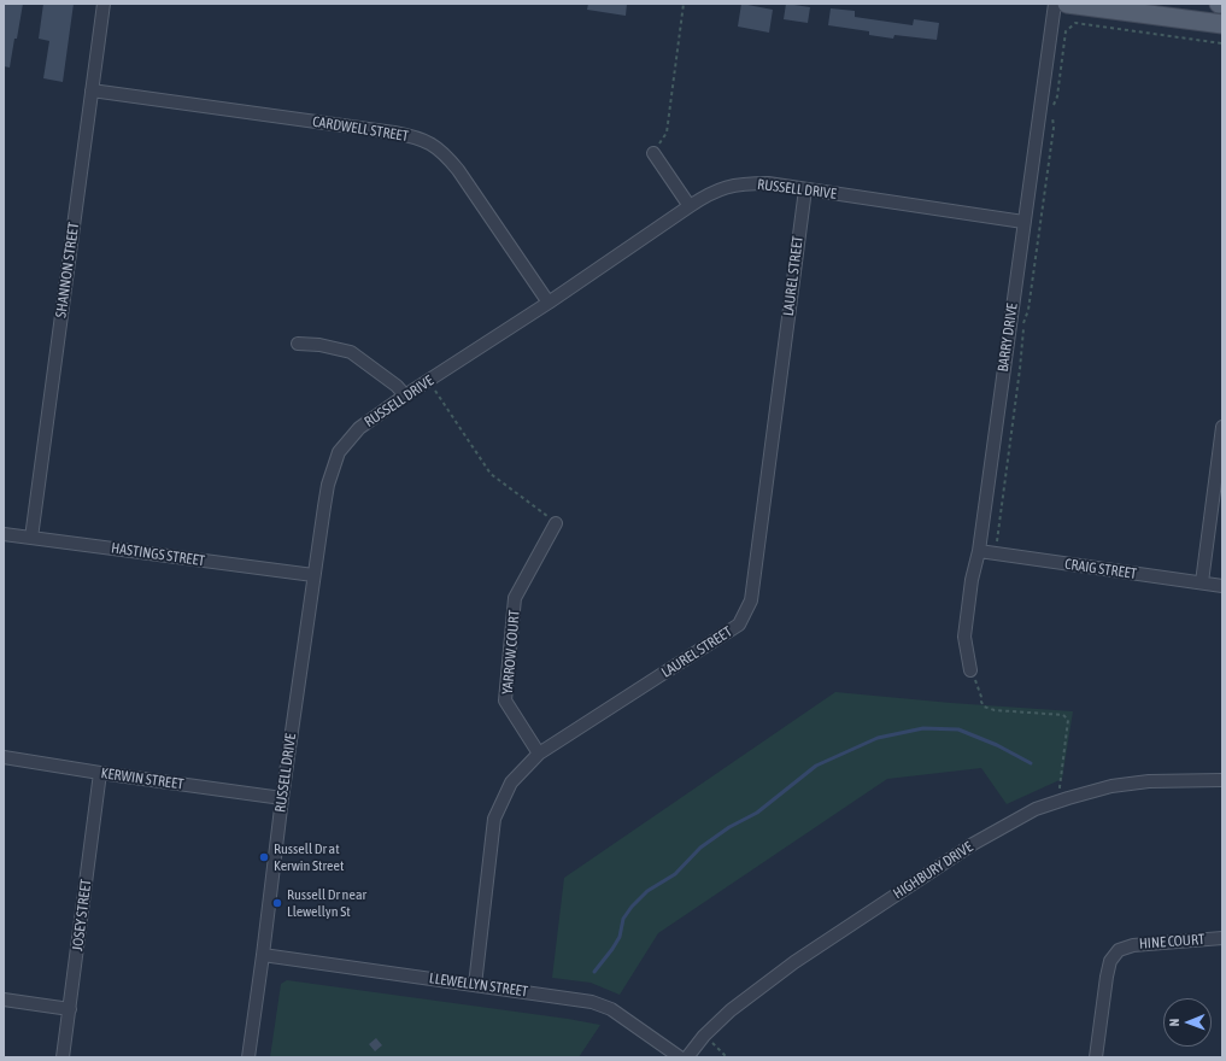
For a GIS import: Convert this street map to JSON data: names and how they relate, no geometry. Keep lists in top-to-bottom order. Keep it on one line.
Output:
{"streets":{"street":["CARDWELL STREET","RUSSELL DRIVE","SHANNON STREET","LAUREL STREET","BARRY DRIVE","HASTINGS STREET","CRAIG STREET","YARROW COURT","KERWIN STREET","HIGHBURY DRIVE","JOSEY STREET","HINE COURT","LLEWELLYN STREET"]},"crossings":[["CARDWELL STREET","RUSSELL DRIVE"],["CARDWELL STREET","SHANNON STREET"],["RUSSELL DRIVE","LAUREL STREET"],["RUSSELL DRIVE","BARRY DRIVE"],["RUSSELL DRIVE","HASTINGS STREET"],["RUSSELL DRIVE","KERWIN STREET"],["RUSSELL DRIVE","LLEWELLYN STREET"],["SHANNON STREET","HASTINGS STREET"],["LAUREL STREET","YARROW COURT"],["LAUREL STREET","LLEWELLYN STREET"],["BARRY DRIVE","CRAIG STREET"],["KERWIN STREET","JOSEY STREET"]],"places":["Russell Dr at Kerwin Street","Russell Dr near Llewellyn St"],"north":"left"}
